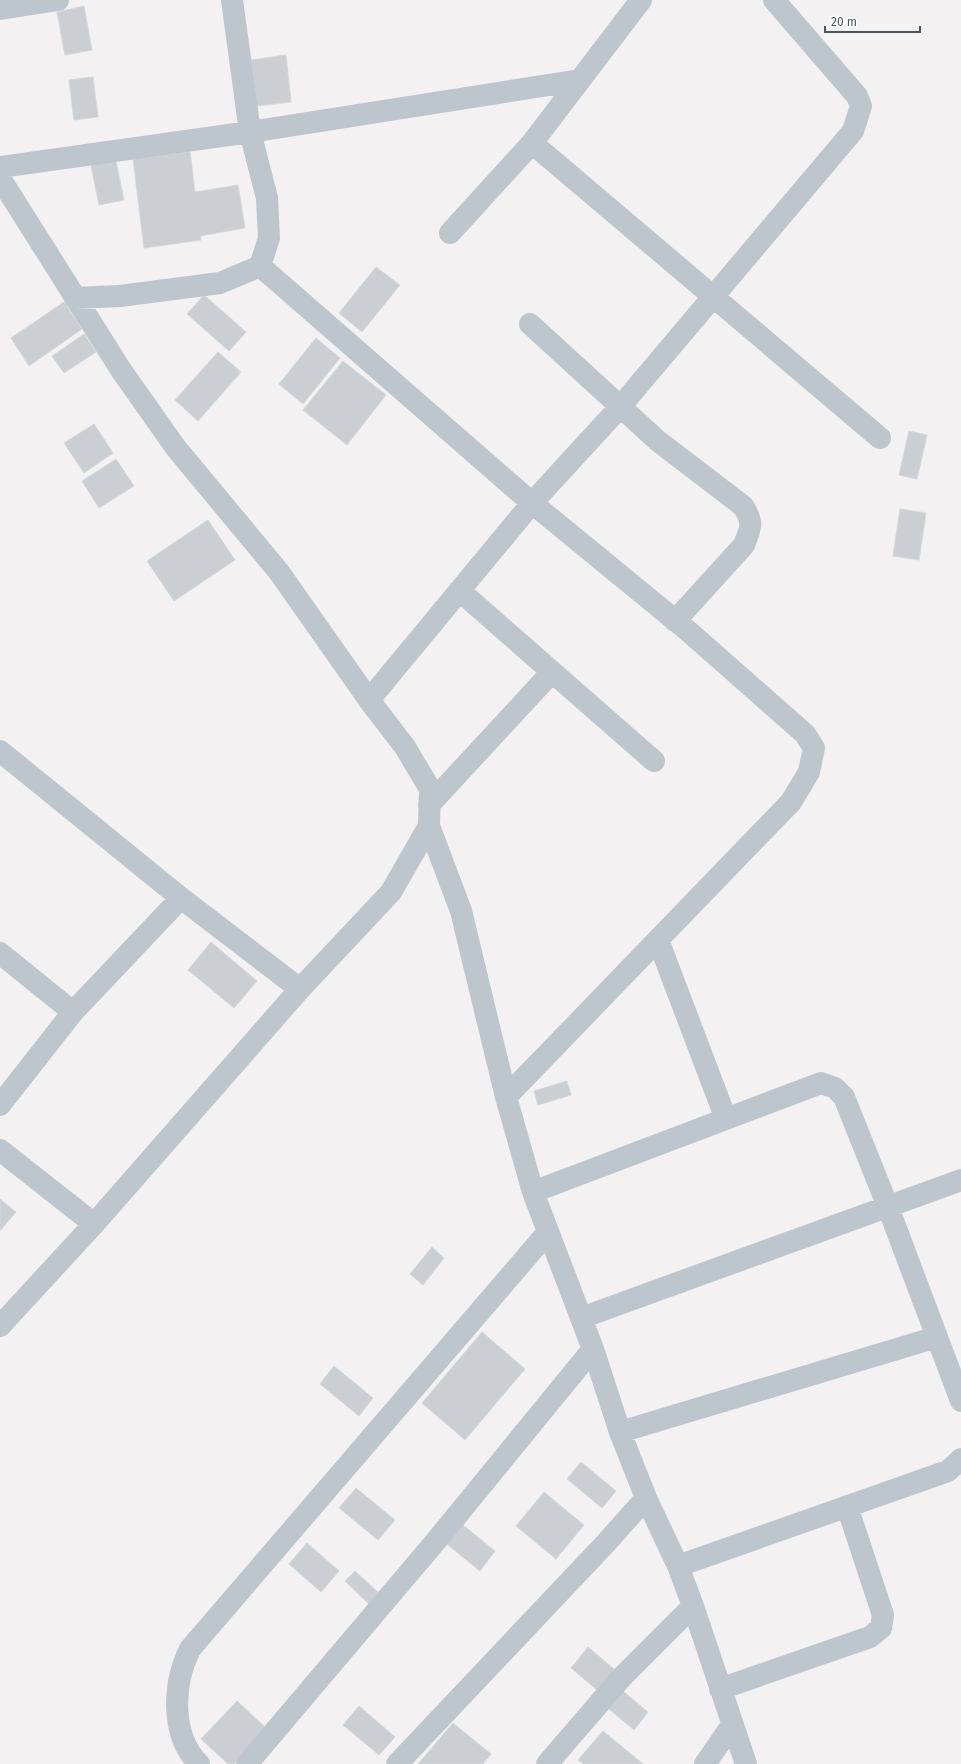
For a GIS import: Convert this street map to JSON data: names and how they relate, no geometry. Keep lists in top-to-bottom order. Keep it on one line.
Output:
{"scale_bar":"20 m"}
